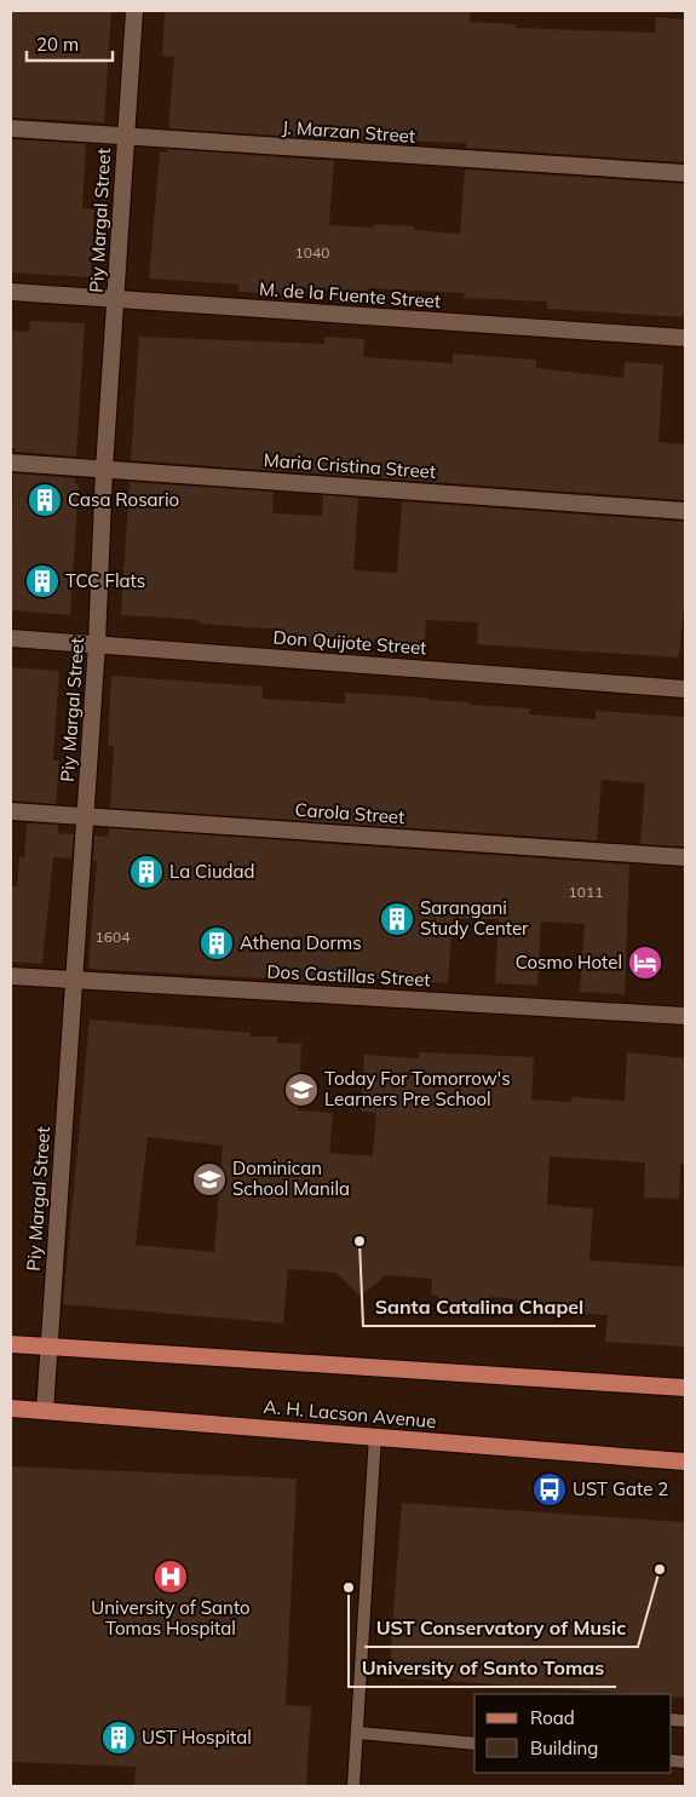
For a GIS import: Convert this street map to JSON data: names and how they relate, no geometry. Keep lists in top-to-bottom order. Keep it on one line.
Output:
{"streets":{"main road":["A. H. Lacson Avenue"],"street":["J. Marzan Street","Piy Margal Street","M. de la Fuente Street","Maria Cristina Street","Don Quijote Street","Carola Street","Dos Castillas Street"]},"crossings":[["J. Marzan Street","Piy Margal Street"],["Piy Margal Street","M. de la Fuente Street"],["Piy Margal Street","Maria Cristina Street"],["Piy Margal Street","Don Quijote Street"],["Piy Margal Street","Carola Street"],["Piy Margal Street","Dos Castillas Street"],["Piy Margal Street","A. H. Lacson Avenue"]],"places":{"building":["Casa Rosario","TCC Flats","La Ciudad","Sarangani Study Center","Athena Dorms","UST Hospital"],"hotel":["Cosmo Hotel"],"school or university":["Today For Tomorrow's Learners Pre School","Dominican School Manila"],"other":["Santa Catalina Chapel","UST Conservatory of Music","University of Santo Tomas"],"bus stop":["UST Gate 2"],"hospital":["University of Santo Tomas Hospital"]},"house_numbers":["1040","1011","1604"],"legend":["Road","Building"],"scale_bar":"20 m"}
